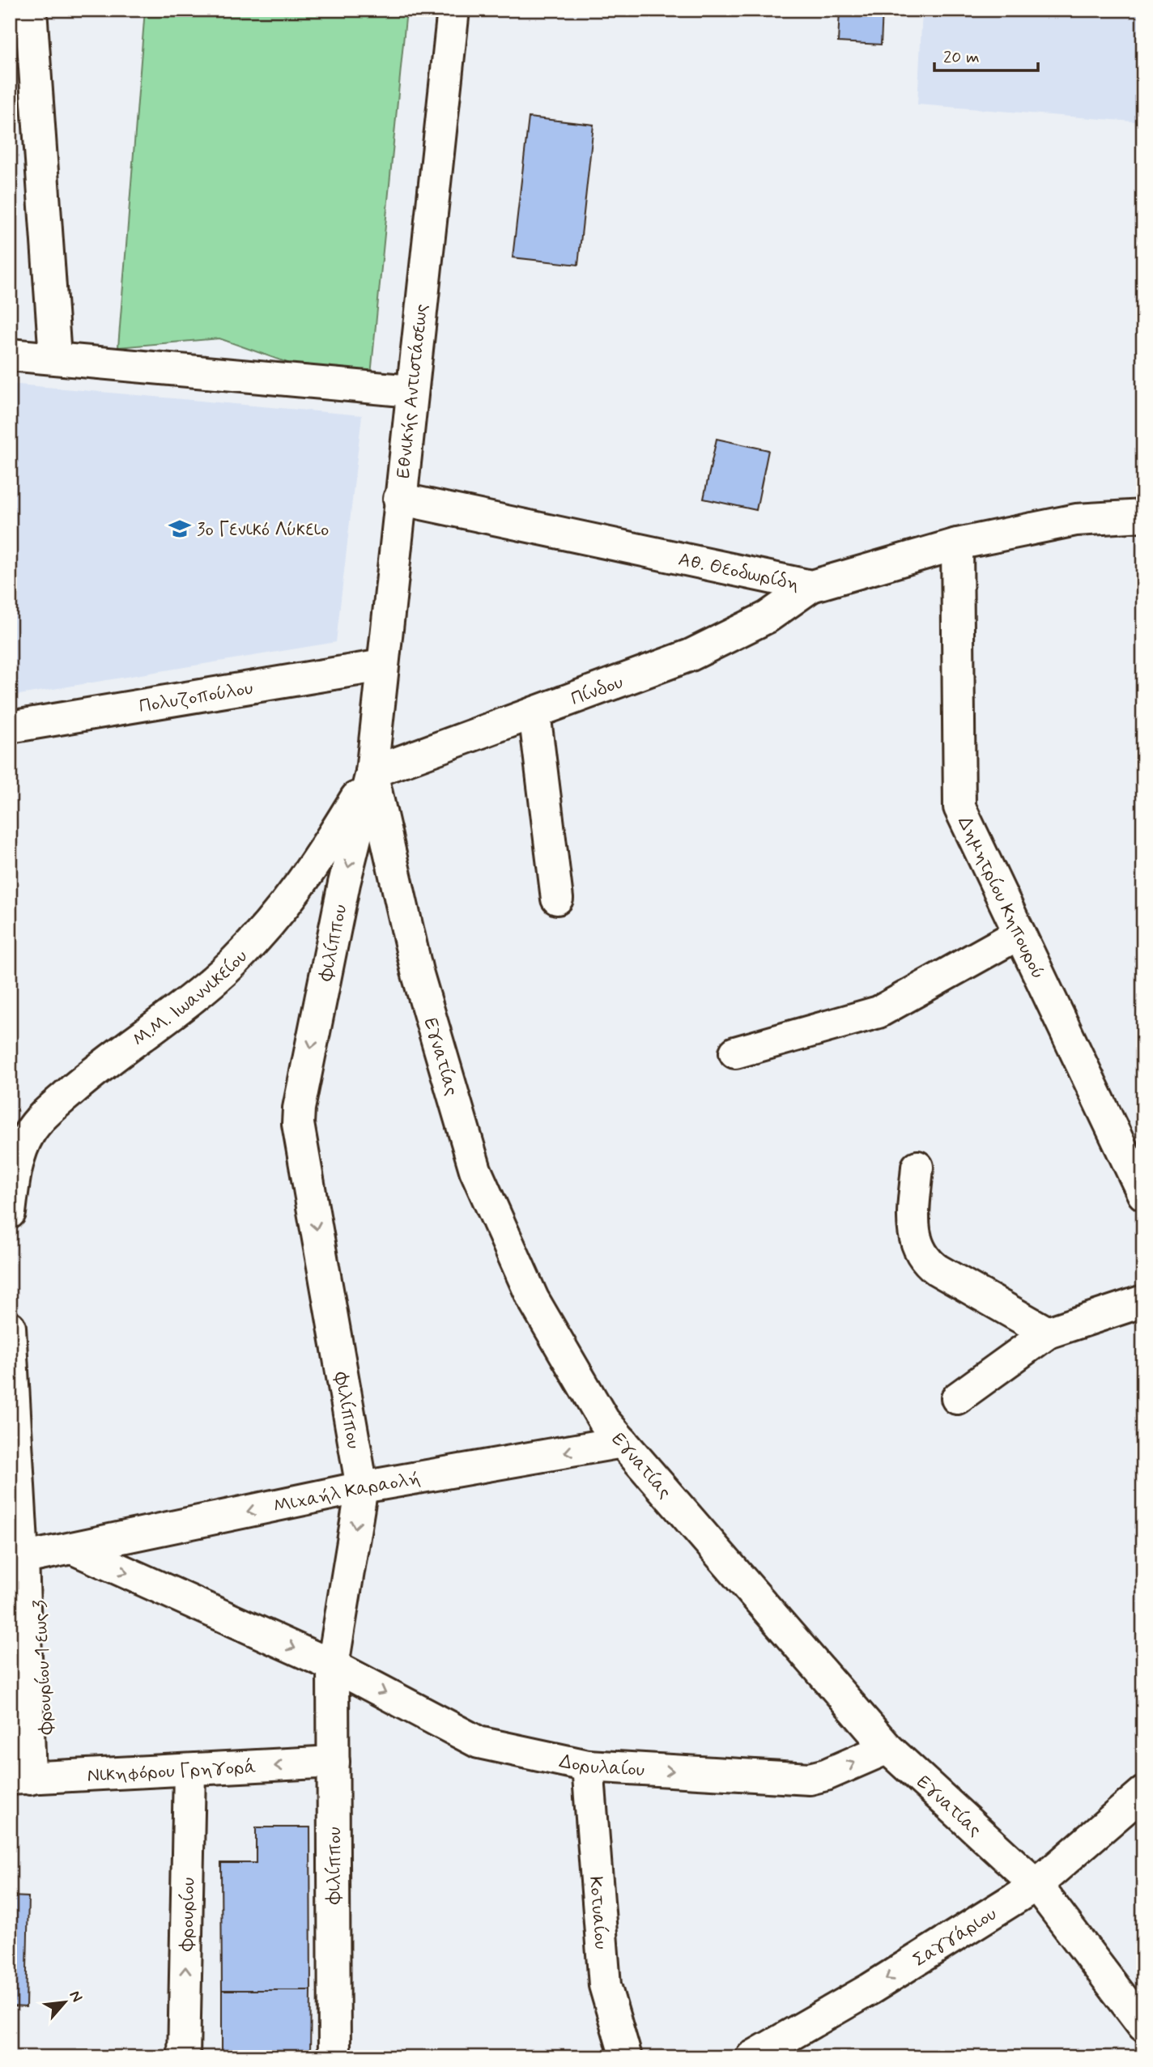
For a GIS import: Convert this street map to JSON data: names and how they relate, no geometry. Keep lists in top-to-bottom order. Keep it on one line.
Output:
{"streets":{"street":["Εθνικής Αντιστάσεως","Αθ. Θεοδωρίδη","Πίνδου","Πολυζοπούλου","Δημητρίου Κηπουρού","Φιλίππου","Μ.Μ. Ιωαννικείου","Εγνατίας","Μιχαήλ Καραολή","Δορυλαίου","Νικηφόρου Γρηγορά","Κοτυαίου","Φρουρίου","Σαγγάριου"]},"crossings":[["Εθνικής Αντιστάσεως","Αθ. Θεοδωρίδη"],["Εθνικής Αντιστάσεως","Πίνδου"],["Εθνικής Αντιστάσεως","Πολυζοπούλου"],["Εθνικής Αντιστάσεως","Φιλίππου"],["Εθνικής Αντιστάσεως","Μ.Μ. Ιωαννικείου"],["Εθνικής Αντιστάσεως","Εγνατίας"],["Αθ. Θεοδωρίδη","Πίνδου"],["Αθ. Θεοδωρίδη","Δημητρίου Κηπουρού"],["Πίνδου","Φιλίππου"],["Πίνδου","Μ.Μ. Ιωαννικείου"],["Πίνδου","Εγνατίας"],["Φιλίππου","Μ.Μ. Ιωαννικείου"],["Φιλίππου","Εγνατίας"],["Φιλίππου","Μιχαήλ Καραολή"],["Φιλίππου","Δορυλαίου"],["Φιλίππου","Νικηφόρου Γρηγορά"],["Μ.Μ. Ιωαννικείου","Εγνατίας"],["Εγνατίας","Μιχαήλ Καραολή"],["Εγνατίας","Δορυλαίου"],["Εγνατίας","Σαγγάριου"],["Δορυλαίου","Κοτυαίου"],["Νικηφόρου Γρηγορά","Φρουρίου"]],"one_way":["Φιλίππου","Μιχαήλ Καραολή","Δορυλαίου","Νικηφόρου Γρηγορά","Φρουρίου","Σαγγάριου"],"places":{"school or university":["3ο Γενικό Λύκειο"]},"scale_bar":"20 m","north":"top right"}
